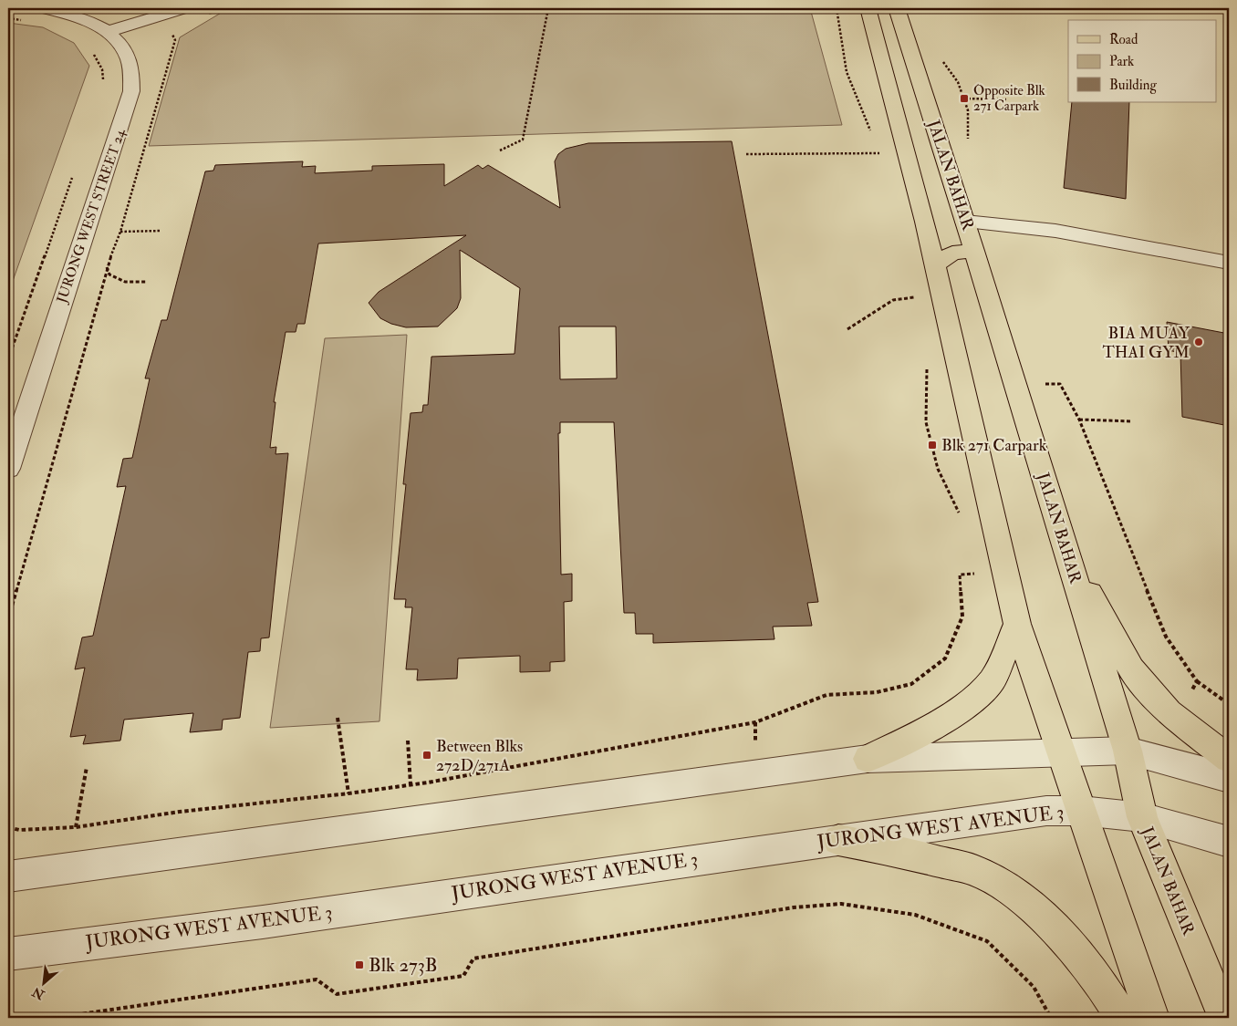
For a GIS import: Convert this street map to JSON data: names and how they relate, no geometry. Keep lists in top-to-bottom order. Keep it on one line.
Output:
{"streets":{"main road":["JALAN BAHAR"],"street":["JURONG WEST STREET 24","JURONG WEST AVENUE 3"]},"crossings":[["JALAN BAHAR","JURONG WEST AVENUE 3"]],"places":{"transit":["Opposite Blk 271 Carpark","Blk 271 Carpark","Between Blks 272D/271A","Blk 273B"],"other":["BIA MUAY THAI GYM"]},"legend":["Road","Park","Building"],"north":"bottom left"}
